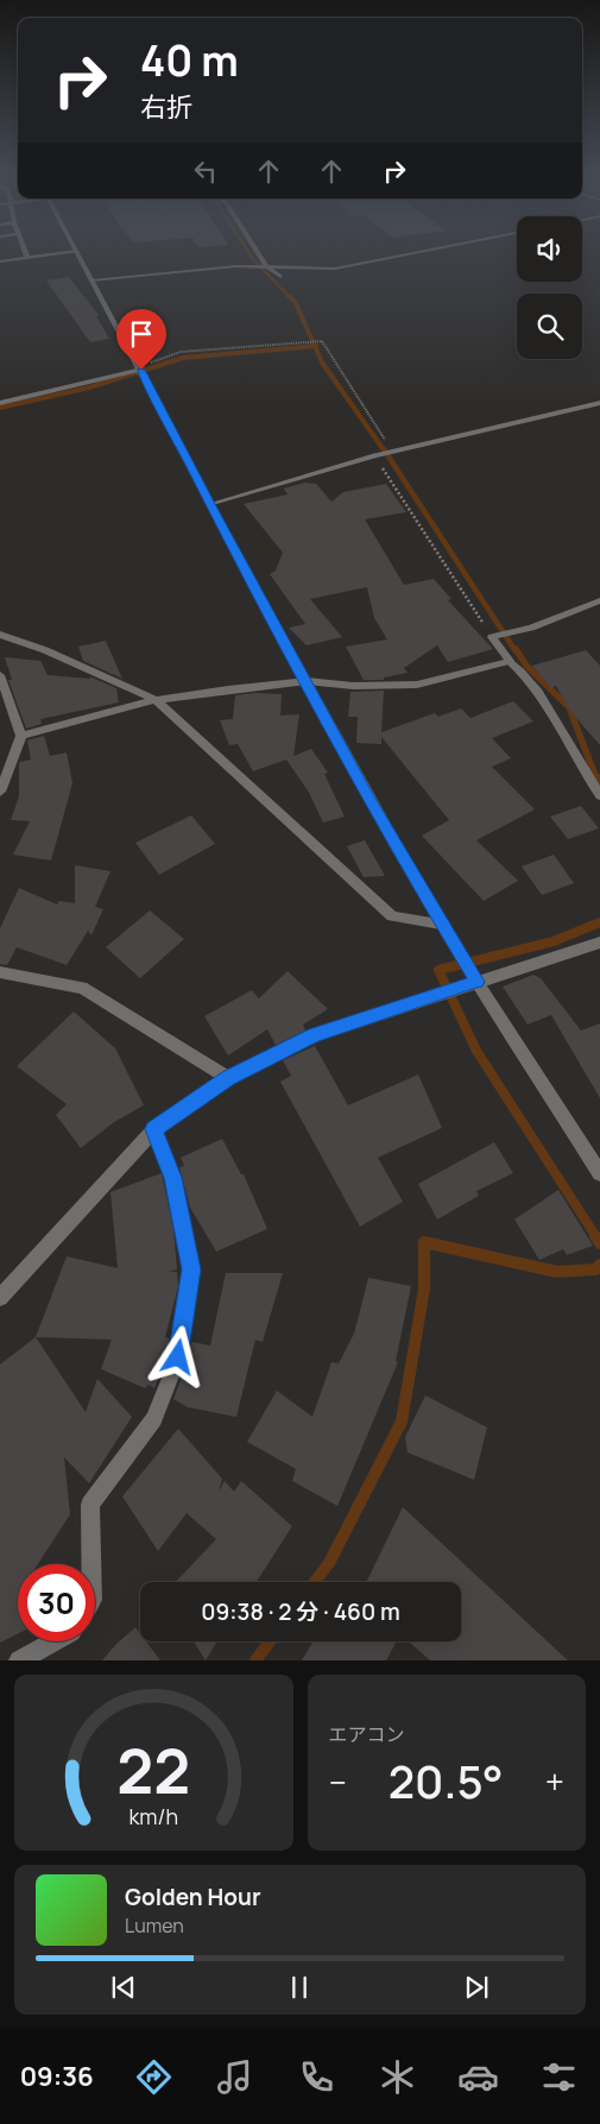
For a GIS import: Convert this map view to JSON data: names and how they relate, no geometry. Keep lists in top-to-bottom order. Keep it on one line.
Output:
{"page":{"turn":["40 m","右折"],"limit":"30","trip":"09:38 · 2 分 · 460 m","tile":"エアコン","heat":["−","20.5°","+"],"song":["Golden Hour","Lumen"],"tabs":"09:36","gauge":["22","km/h"]}}
